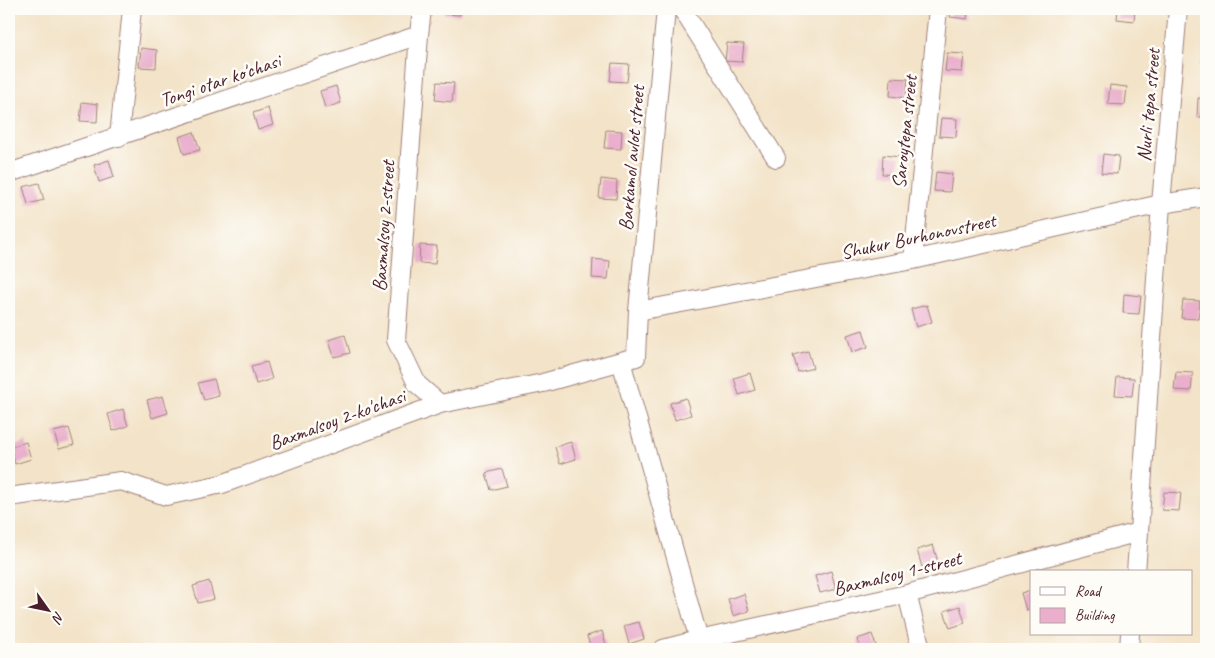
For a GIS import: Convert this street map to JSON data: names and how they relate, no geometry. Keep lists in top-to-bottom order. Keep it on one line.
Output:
{"streets":{"street":["Tongi otar ko'chasi","Nurli tepa street","Saroytepa street","Barkamol avlot street","Baxmalsoy 2-street","Shukur Burhonovstreet","Baxmalsoy 2-ko'chasi","Baxmalsoy 1-street"]},"crossings":[["Tongi otar ko'chasi","Baxmalsoy 2-street"],["Nurli tepa street","Shukur Burhonovstreet"],["Saroytepa street","Shukur Burhonovstreet"],["Barkamol avlot street","Shukur Burhonovstreet"],["Barkamol avlot street","Baxmalsoy 2-ko'chasi"],["Baxmalsoy 2-street","Baxmalsoy 2-ko'chasi"],["Shukur Burhonovstreet","Baxmalsoy 2-ko'chasi"]],"legend":["Road","Building"],"north":"bottom right"}
